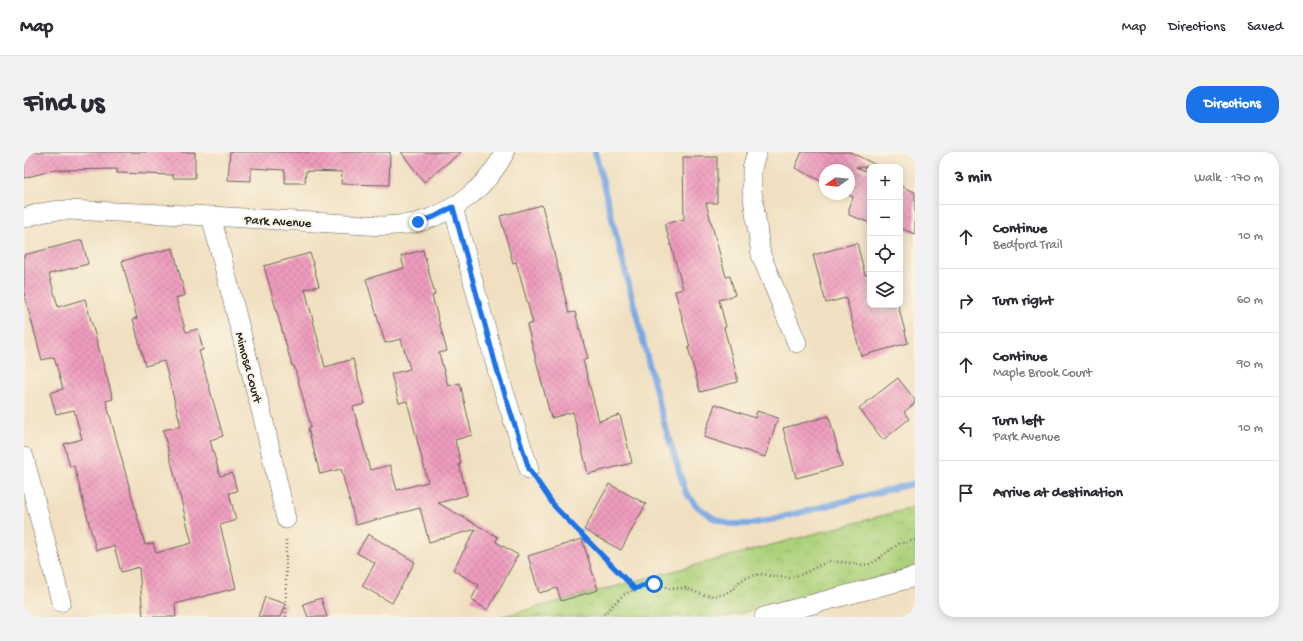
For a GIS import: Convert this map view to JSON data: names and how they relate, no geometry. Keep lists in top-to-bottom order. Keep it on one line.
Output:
{"streets":{"street":["Park Avenue","Mimosa Court"]},"crossings":[["Park Avenue","Mimosa Court"]],"north":"left","page":{"header":"Map","nav":["Map","Directions","Saved"],"buttons":"Directions","title":"Find us","heading":["3 min","Walk · 170 m"],"map_buttons":["+","−"],"list":[["Continue","Bedford Trail","10 m"],["Turn right","60 m"],["Continue","Maple Brook Court","90 m"],["Turn left","Park Avenue","10 m"],"Arrive at destination"]}}
